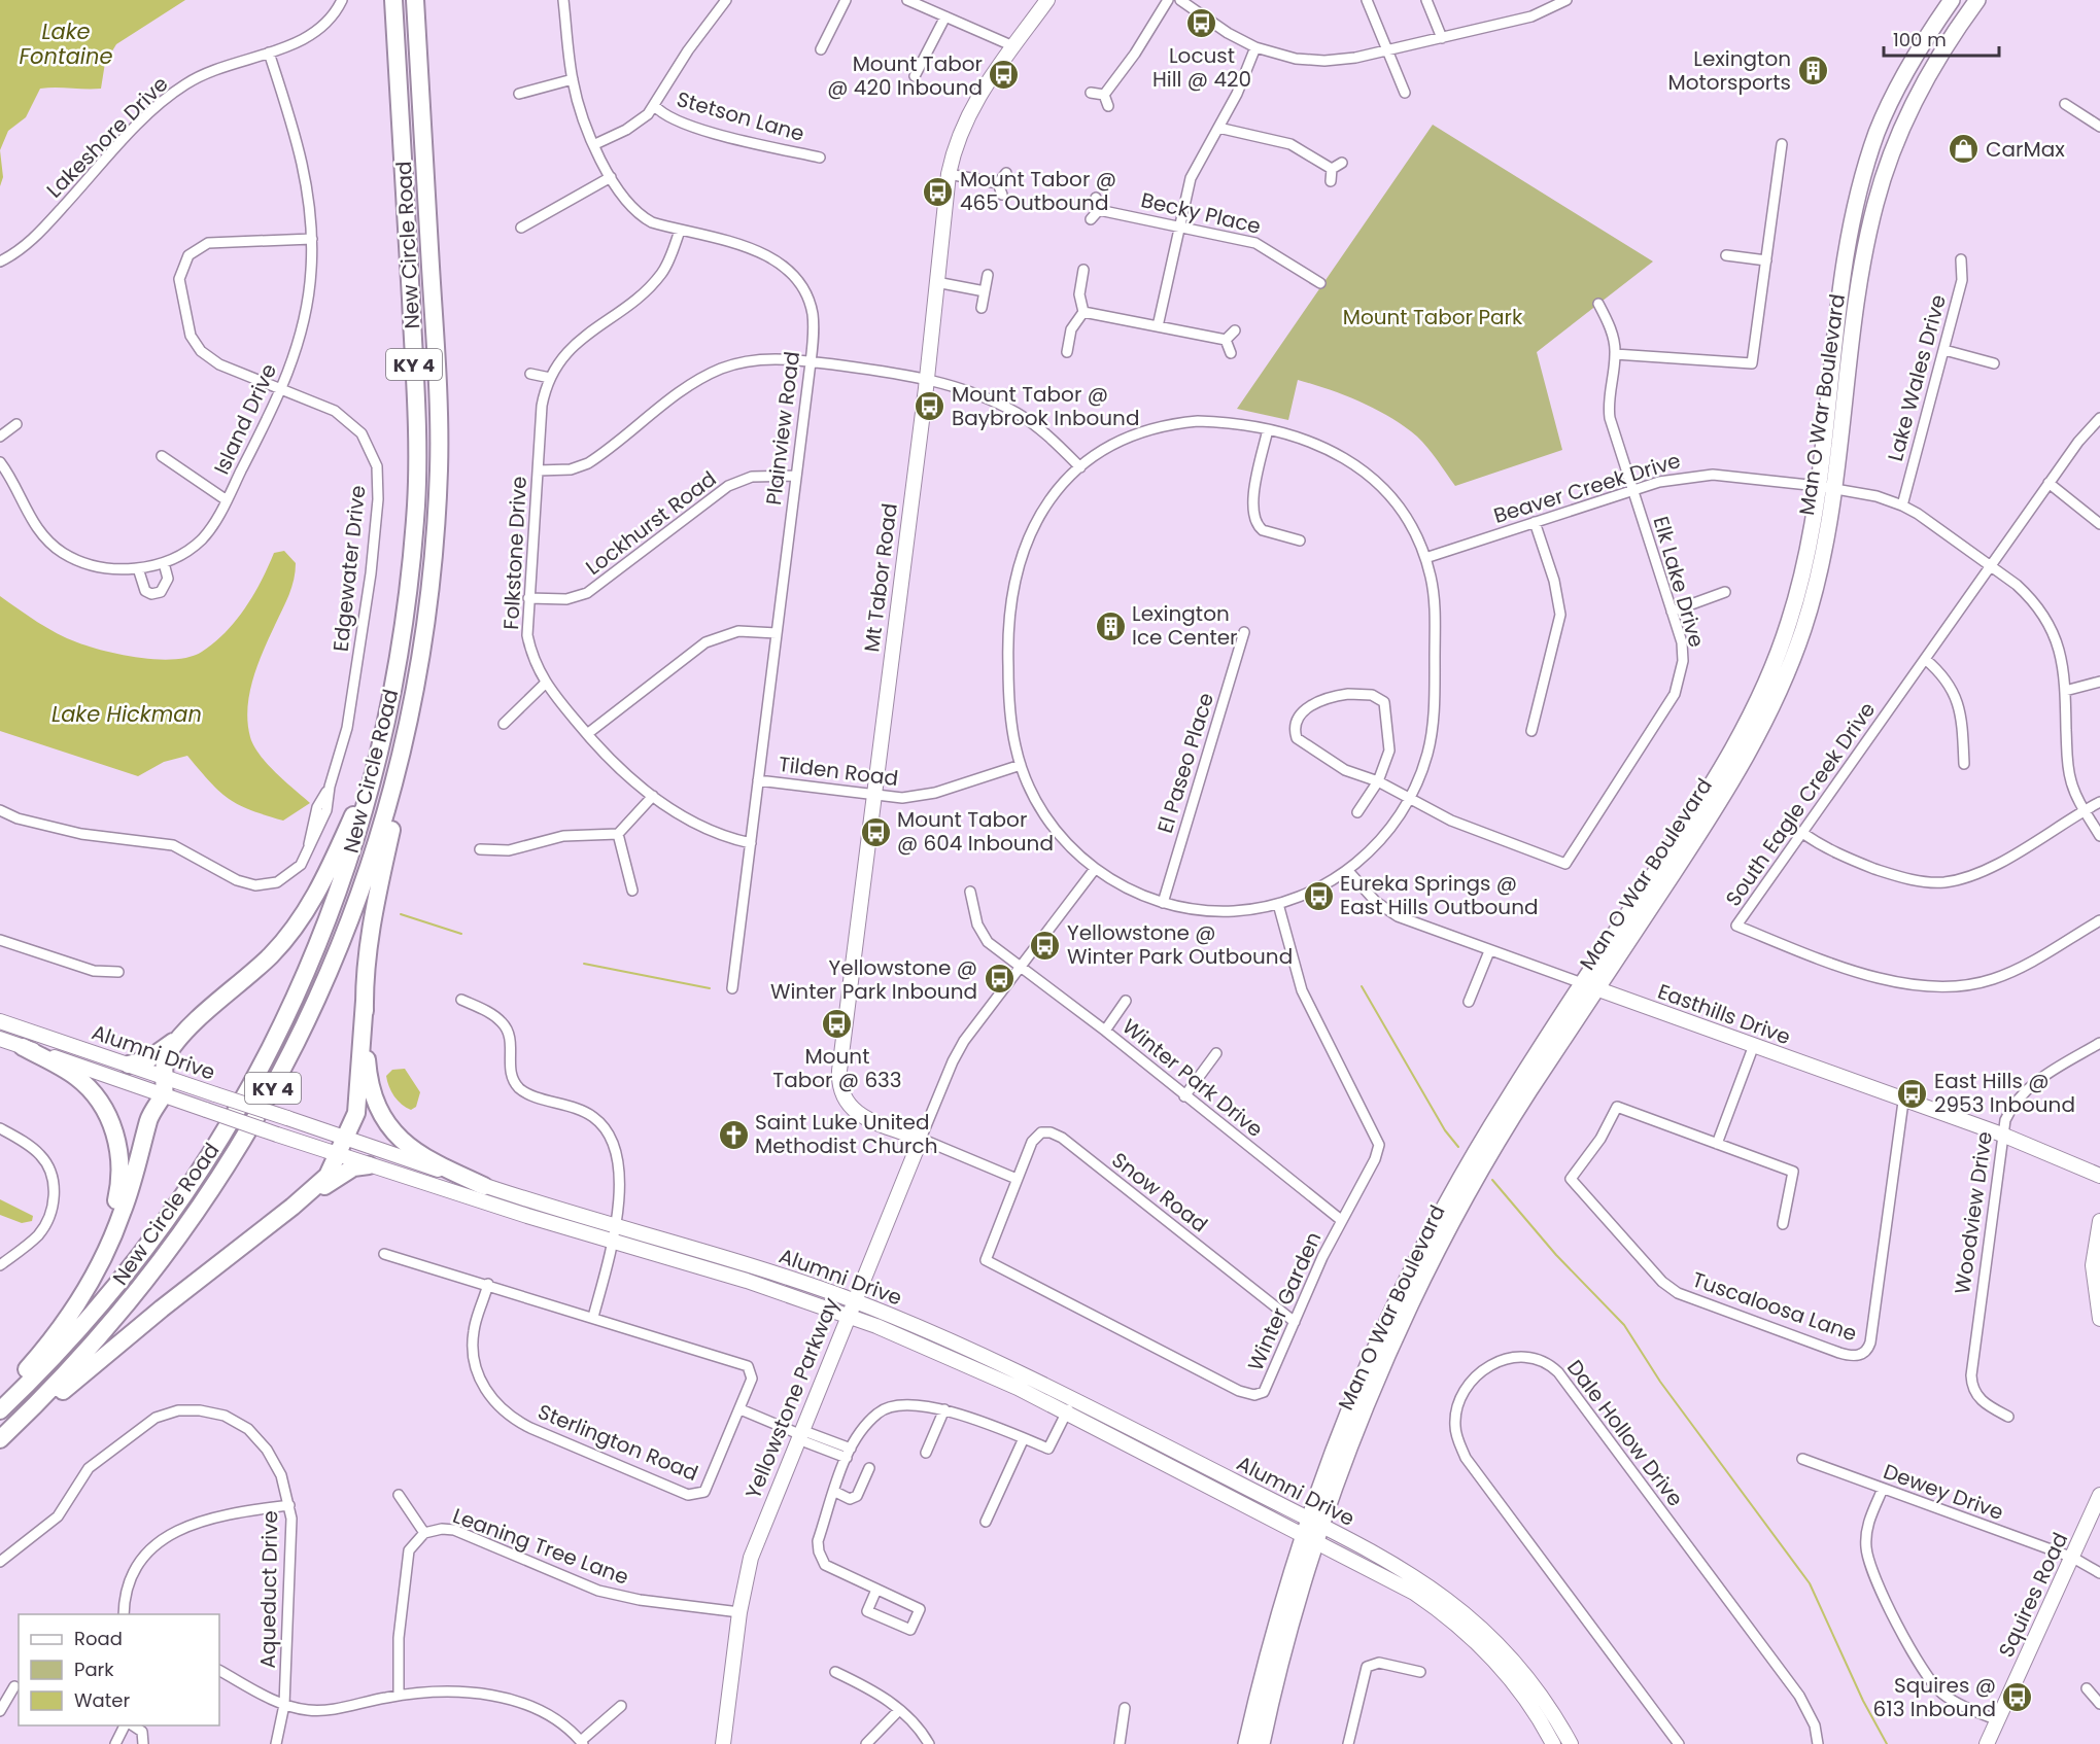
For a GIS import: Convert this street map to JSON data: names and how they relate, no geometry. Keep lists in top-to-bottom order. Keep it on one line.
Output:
{"streets":{"highway":["New Circle Road","KY 4"],"main road":["Man O War Boulevard"],"street":["Stetson Lane","Lakeshore Drive","Becky Place","Lake Wales Drive","Island Drive","Plainview Road","Beaver Creek Drive","Lockhurst Road","Folkstone Drive","Edgewater Drive","Mt Tabor Road","Elk Lake Drive","El Paseo Place","Tilden Road","South Eagle Creek Drive","Easthills Drive","Alumni Drive","Winter Park Drive","Snow Road","Woodview Drive","Winter Garden","Tuscaloosa Lane","Yellowstone Parkway","Dale Hollow Drive","Sterlington Road","Dewey Drive","Leaning Tree Lane","Aqueduct Drive","Squires Road"]},"crossings":[["Lakeshore Drive","Island Drive"],["Lake Wales Drive","Beaver Creek Drive"],["Man O War Boulevard","Beaver Creek Drive"],["Man O War Boulevard","Easthills Drive"],["Man O War Boulevard","Alumni Drive"],["Island Drive","Edgewater Drive"],["Plainview Road","Lockhurst Road"],["Plainview Road","Folkstone Drive"],["Plainview Road","Tilden Road"],["Beaver Creek Drive","Elk Lake Drive"],["Beaver Creek Drive","South Eagle Creek Drive"],["Lockhurst Road","Folkstone Drive"],["Mt Tabor Road","Tilden Road"],["Mt Tabor Road","Yellowstone Parkway"],["Easthills Drive","Woodview Drive"],["Easthills Drive","Tuscaloosa Lane"],["Alumni Drive","Yellowstone Parkway"],["Winter Park Drive","Winter Garden"],["Winter Park Drive","Yellowstone Parkway"],["Snow Road","Winter Garden"],["Yellowstone Parkway","Leaning Tree Lane"],["Dewey Drive","Squires Road"]],"water":["Lake Fontaine","Lake Hickman"],"parks":["Mount Tabor Park"],"places":{"bus stop":["Locust Hill @ 420","Mount Tabor @ 420 Inbound","Mount Tabor @ 465 Outbound","Mount Tabor @ Baybrook Inbound","Mount Tabor @ 604 Inbound","Eureka Springs @ East Hills Outbound","Yellowstone @ Winter Park Outbound","Yellowstone @ Winter Park Inbound","Mount Tabor @ 633","East Hills @ 2953 Inbound","Squires @ 613 Inbound"],"building":["Lexington Motorsports","Lexington Ice Center"],"shop":["CarMax"],"church":["Saint Luke United Methodist Church"]},"legend":["Road","Park","Water"],"scale_bar":"100 m"}
